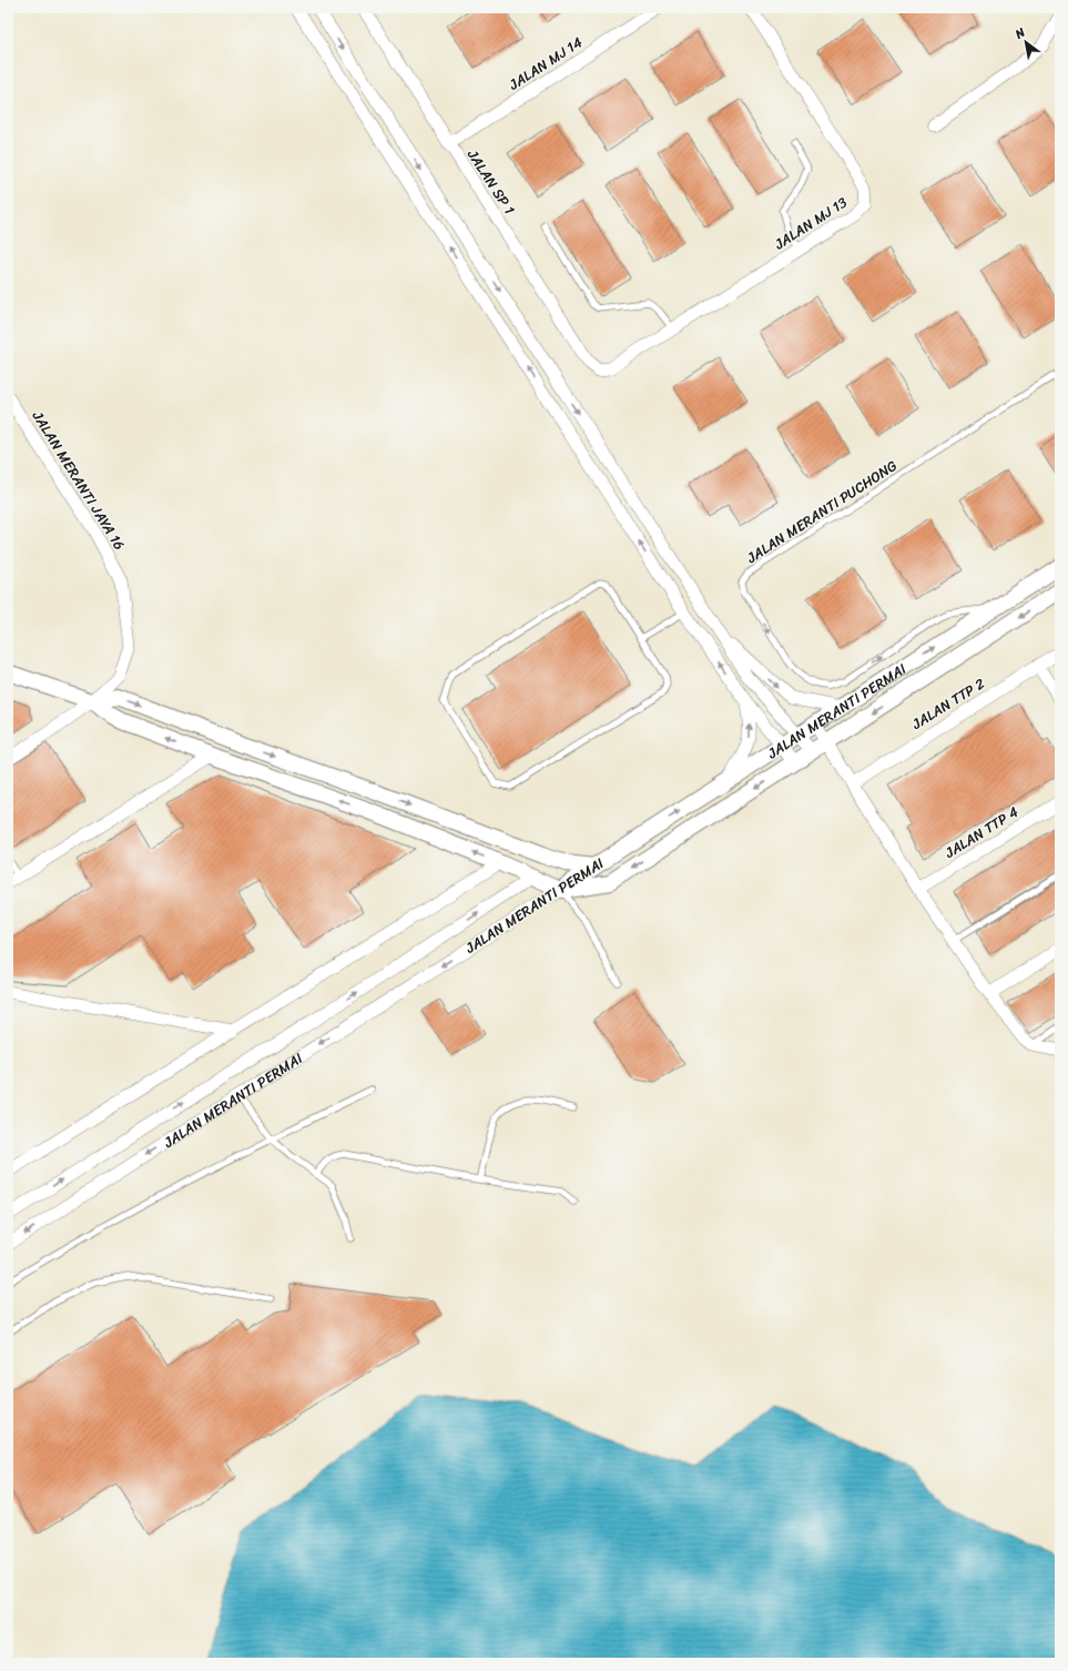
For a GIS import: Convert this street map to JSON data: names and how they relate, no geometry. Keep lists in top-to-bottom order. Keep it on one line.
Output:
{"streets":{"street":["JALAN MJ 14","JALAN SP 1","JALAN MJ 13","JALAN MERANTI JAYA 16","JALAN TTP 2","JALAN MERANTI PERMAI","JALAN TTP 4"],"lane":["JALAN MERANTI PUCHONG"]},"crossings":[["JALAN MJ 14","JALAN SP 1"],["JALAN SP 1","JALAN MJ 13"],["JALAN MERANTI PUCHONG","JALAN MERANTI PERMAI"]],"north":"top left"}
